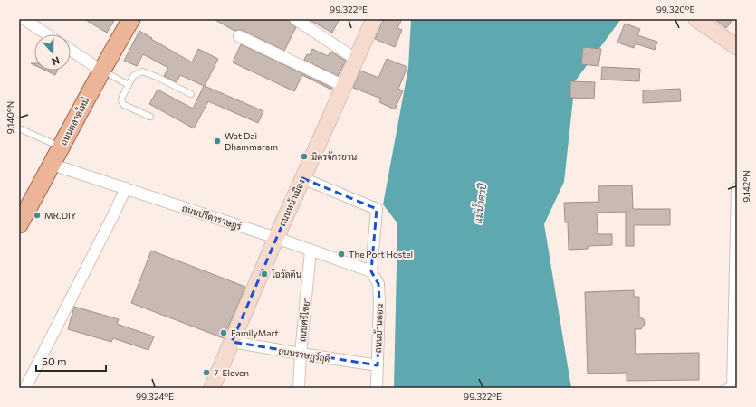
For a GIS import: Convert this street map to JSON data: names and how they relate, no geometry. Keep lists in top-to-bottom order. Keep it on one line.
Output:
{"streets":{"main road":["ถนนตลาดใหม่"],"street":["ถนนหน้าเมือง","ถนนปรีดาราษฎร์","ถนนศรีไชยา","ถนนบ้านดอน","ถนนราษฎร์ฤดี"]},"crossings":[["ถนนตลาดใหม่","ถนนปรีดาราษฎร์"],["ถนนหน้าเมือง","ถนนปรีดาราษฎร์"],["ถนนหน้าเมือง","ถนนราษฎร์ฤดี"],["ถนนปรีดาราษฎร์","ถนนศรีไชยา"],["ถนนปรีดาราษฎร์","ถนนบ้านดอน"],["ถนนศรีไชยา","ถนนราษฎร์ฤดี"],["ถนนบ้านดอน","ถนนราษฎร์ฤดี"]],"water":["แม่น้ำตาปี"],"places":["Wat Dai Dhammaram","มิตรจักรยาน","MR.DIY","The Port Hostel","โอวัลติน","FamilyMart","7-Eleven"],"scale_bar":"50 m","north":"bottom","coordinates":["99.322°E","99.320°E","9.140°N","9.142°N","99.324°E"]}
